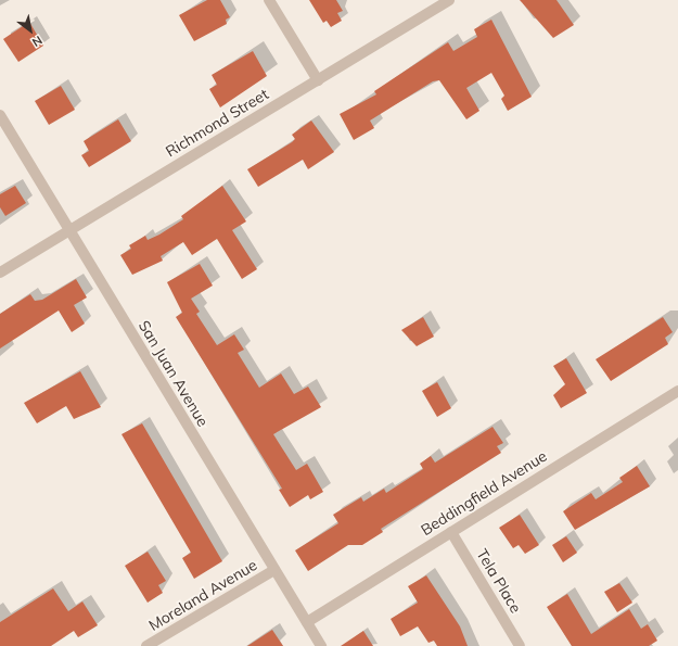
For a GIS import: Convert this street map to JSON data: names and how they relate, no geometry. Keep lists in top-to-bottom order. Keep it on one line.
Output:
{"streets":{"street":["Richmond Street","San Juan Avenue","Beddingfield Avenue","Tela Place","Moreland Avenue"]},"crossings":[["Richmond Street","San Juan Avenue"],["San Juan Avenue","Beddingfield Avenue"],["San Juan Avenue","Moreland Avenue"],["Beddingfield Avenue","Tela Place"]],"north":"bottom right"}
